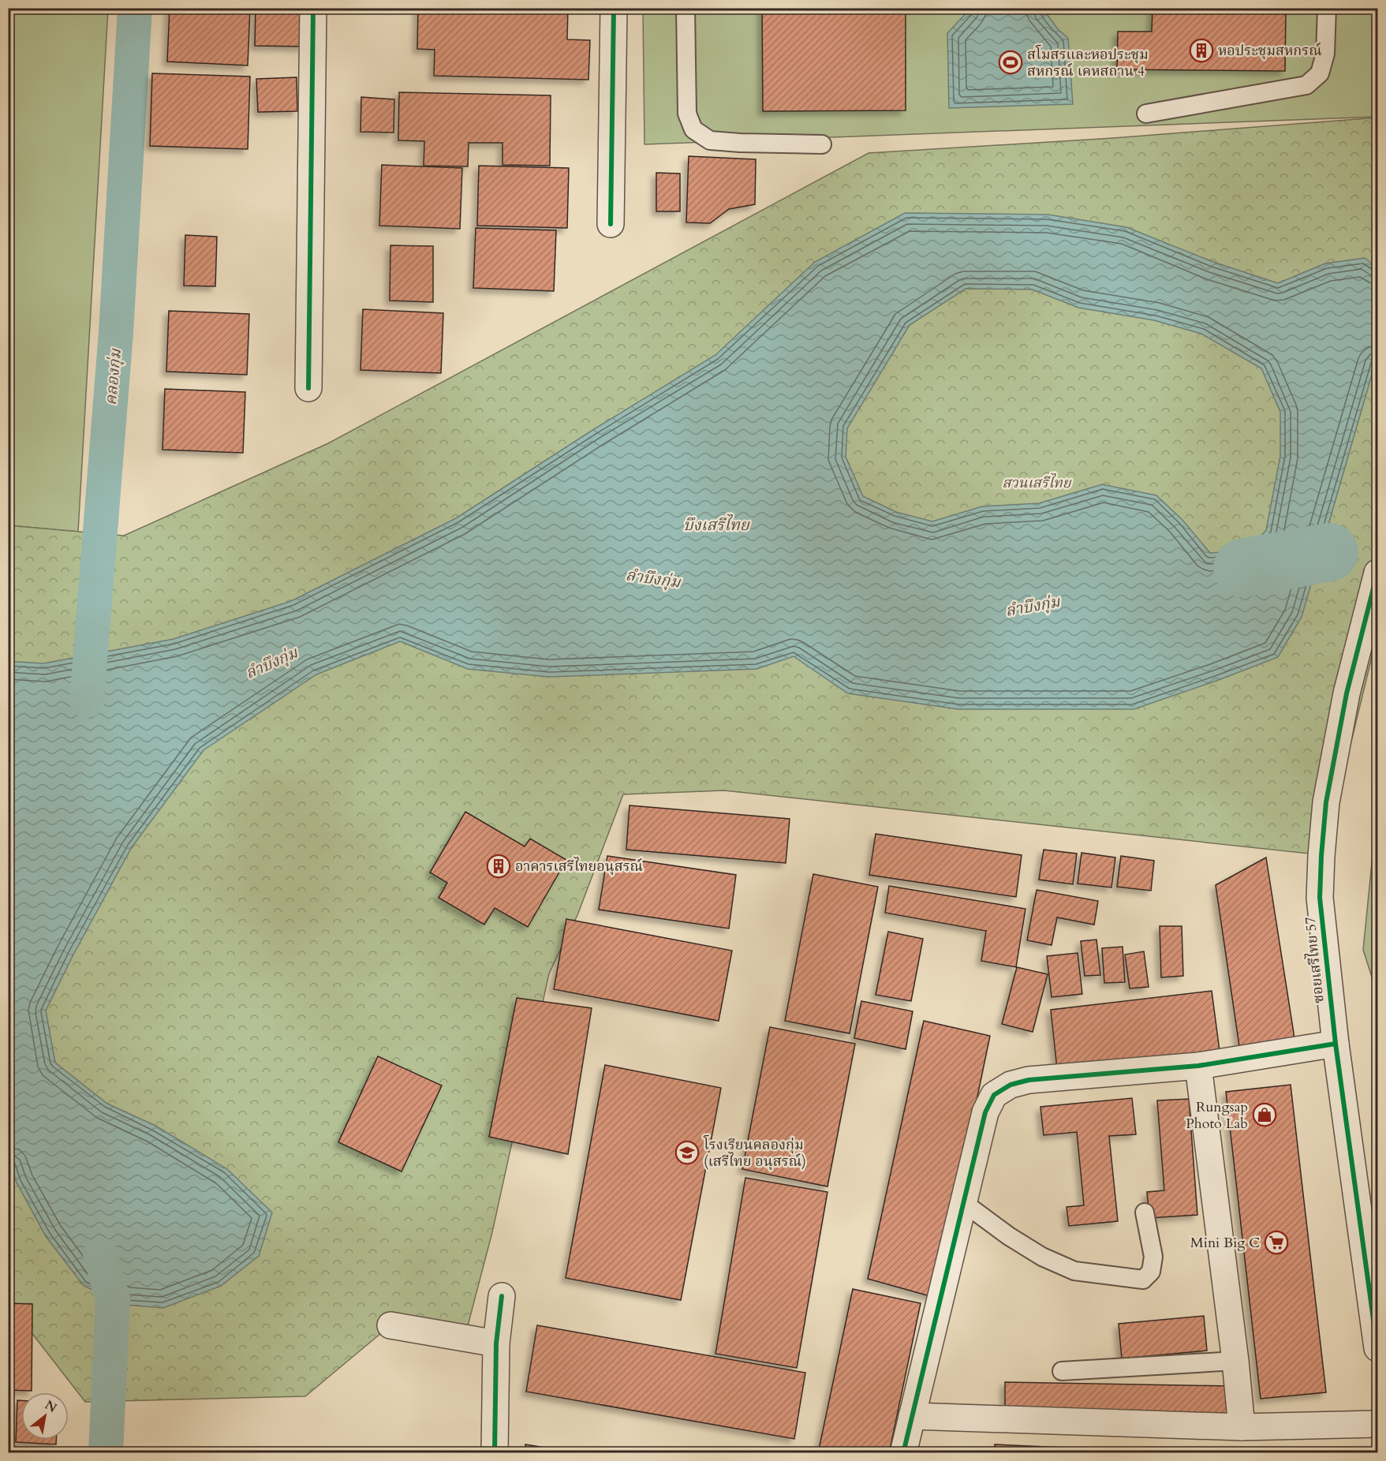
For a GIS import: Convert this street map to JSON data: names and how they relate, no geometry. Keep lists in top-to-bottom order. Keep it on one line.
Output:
{"streets":{"street":["ซอยเสรีไทย 57"]},"water":["คลองกุ่ม","บึงเสรีไทย","ลำบึงกุ่ม"],"parks":["สวนเสรีไทย"],"places":{"building":["หอประชุมสหกรณ์","อาคารเสรีไทยอนุสรณ์"],"sports":["สโมสรและหอประชุม สหกรณ์ เคหสถาน 4"],"shop":["Rungsap Photo Lab"],"school or university":["โรงเรียนคลองกุ่ม (เสรีไทย อนุสรณ์)"],"supermarket":["Mini Big C"]},"north":"top right"}
